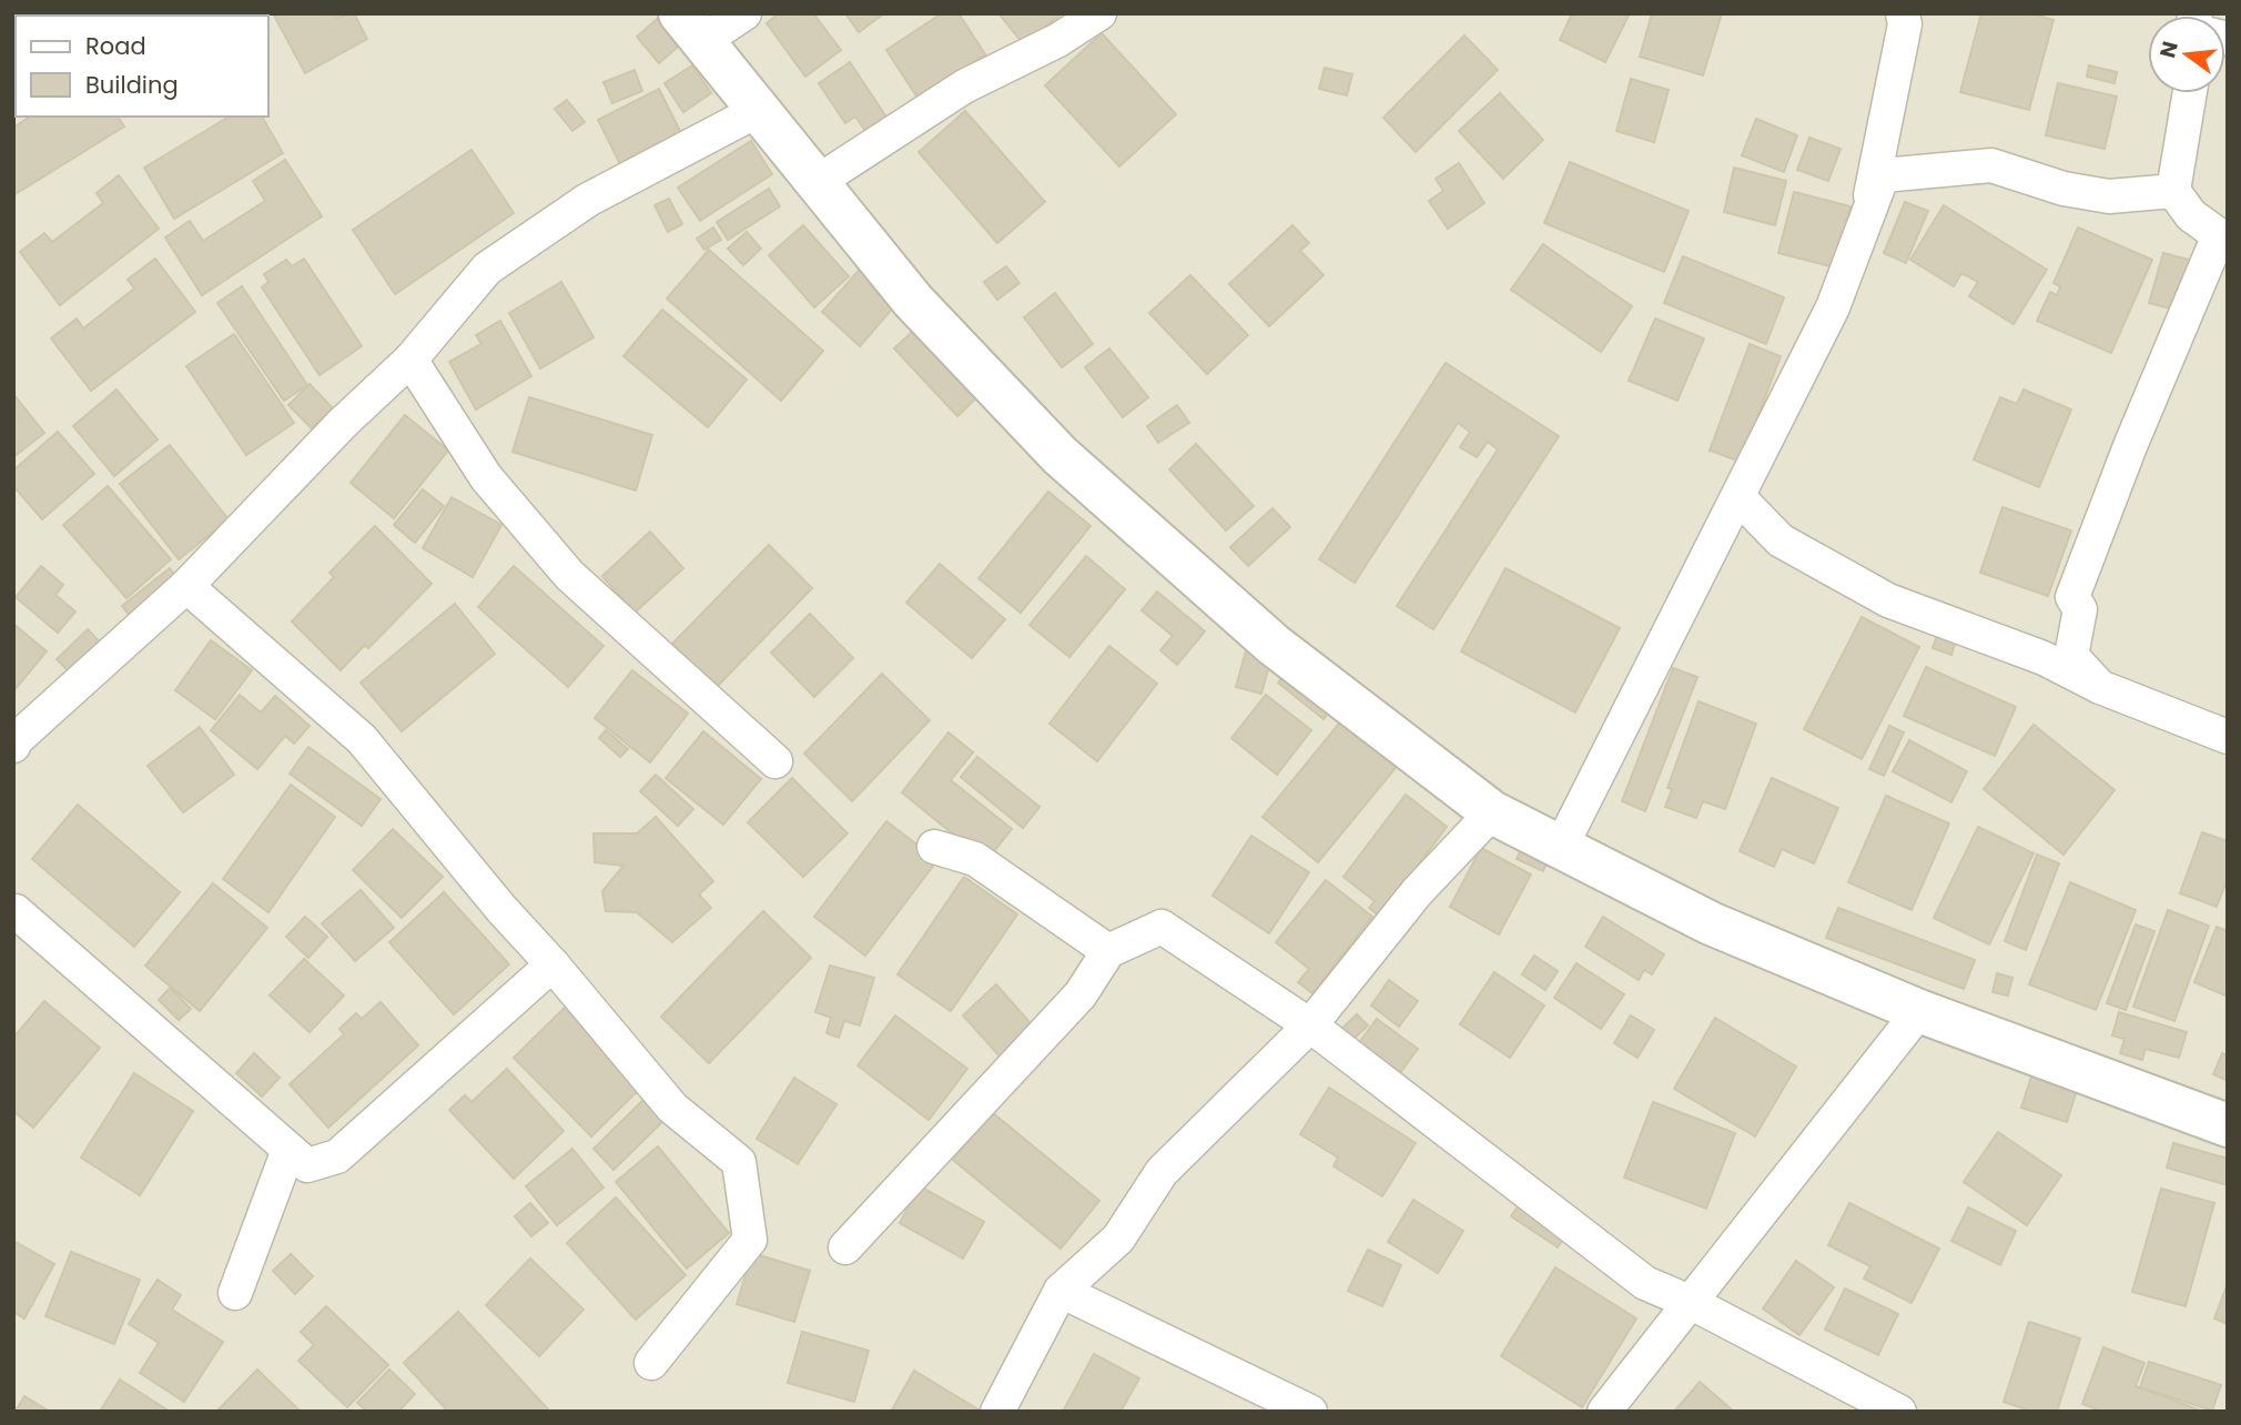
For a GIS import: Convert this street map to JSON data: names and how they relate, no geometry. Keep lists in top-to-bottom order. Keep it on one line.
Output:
{"legend":["Road","Building"],"north":"left"}
